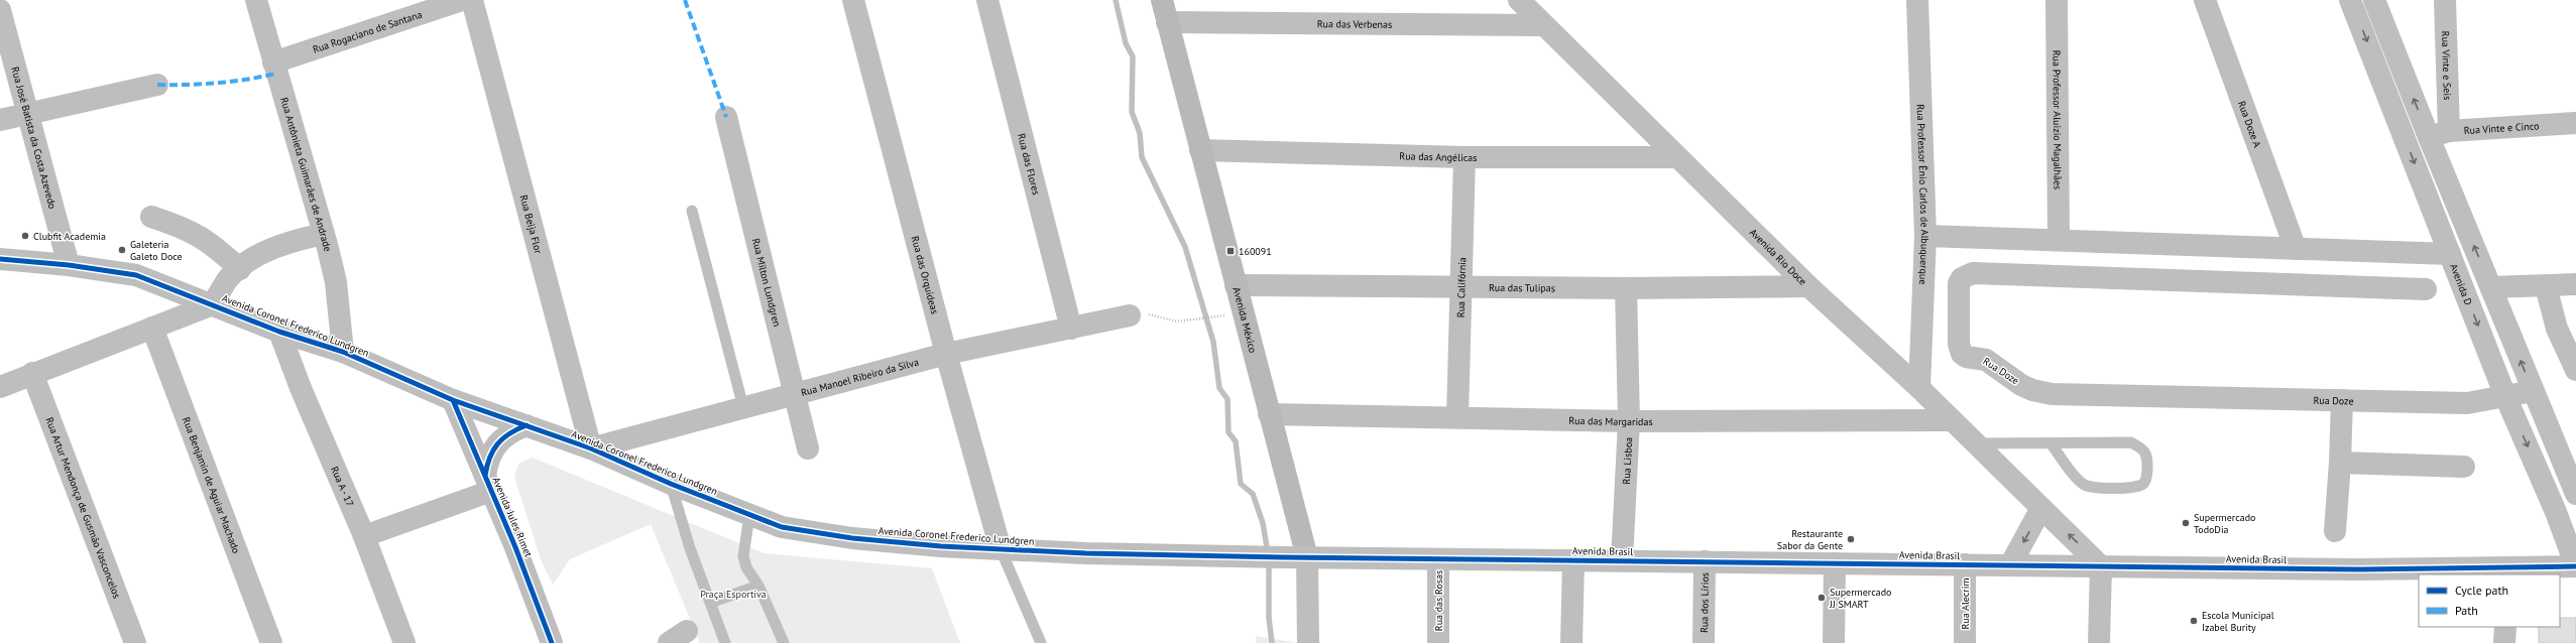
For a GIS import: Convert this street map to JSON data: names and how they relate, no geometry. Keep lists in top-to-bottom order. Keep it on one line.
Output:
{"streets":{"main road":["Avenida México"],"street":["Rua das Verbenas","Rua Rogaciano de Santana","Rua Vinte e Seis","Rua Professor Aluizio Magalhães","Rua Doze A","Rua Vinte e Cinco","Rua José Batista da Costa Azevedo","Rua das Angélicas","Rua das Flores","Rua Antônieta Guimarães de Andrade","Rua Professor Ênio Carlos de Albuquerque","Rua Beija Flor","Avenida Rio Doce","Rua das Orquídeas","Rua Milton Lundgren","Avenida D","Rua Califórnia","Rua das Tulipas","Avenida Coronel Frederico Lundgren","Rua Doze","Rua Manoel Ribeiro da Silva","Rua das Margaridas","Rua Lisboa","Rua Benjamin de Aguiar Machado","Rua A - 17","Rua Artur Mendonça de Gusmão Vasconcelos","Avenida Jules Rimet","Avenida Brasil","Rua das Rosas","Rua dos Lírios","Rua Alecrim"]},"crossings":[["Rua das Verbenas","Avenida Rio Doce"],["Rua das Verbenas","Avenida México"],["Rua Rogaciano de Santana","Rua Antônieta Guimarães de Andrade"],["Rua Vinte e Seis","Rua Vinte e Cinco"],["Rua José Batista da Costa Azevedo","Avenida Coronel Frederico Lundgren"],["Rua das Angélicas","Avenida Rio Doce"],["Rua das Angélicas","Rua Califórnia"],["Rua das Angélicas","Avenida México"],["Rua das Flores","Rua Manoel Ribeiro da Silva"],["Rua Antônieta Guimarães de Andrade","Avenida Coronel Frederico Lundgren"],["Rua Professor Ênio Carlos de Albuquerque","Avenida Rio Doce"],["Rua Beija Flor","Avenida Coronel Frederico Lundgren"],["Rua Beija Flor","Rua Manoel Ribeiro da Silva"],["Avenida Rio Doce","Rua das Tulipas"],["Avenida Rio Doce","Rua das Margaridas"],["Avenida Rio Doce","Avenida Brasil"],["Rua das Orquídeas","Avenida Coronel Frederico Lundgren"],["Rua das Orquídeas","Rua Manoel Ribeiro da Silva"],["Rua Milton Lundgren","Rua Manoel Ribeiro da Silva"],["Avenida D","Rua Doze"],["Avenida D","Avenida Brasil"],["Rua Califórnia","Rua das Tulipas"],["Rua Califórnia","Rua das Margaridas"],["Rua das Tulipas","Avenida México"],["Rua das Tulipas","Rua Lisboa"],["Avenida México","Rua das Margaridas"],["Avenida México","Avenida Brasil"],["Avenida Coronel Frederico Lundgren","Rua Manoel Ribeiro da Silva"],["Avenida Coronel Frederico Lundgren","Rua A - 17"],["Avenida Coronel Frederico Lundgren","Avenida Jules Rimet"],["Avenida Coronel Frederico Lundgren","Avenida Brasil"],["Rua das Margaridas","Rua Lisboa"],["Rua Lisboa","Avenida Brasil"],["Avenida Brasil","Rua das Rosas"],["Avenida Brasil","Rua dos Lírios"],["Avenida Brasil","Rua Alecrim"]],"parks":["Praça Esportiva"],"places":{"other":["Clubfit Academia","Galeteria Galeto Doce","Supermercado TodoDia","Restaurante Sabor da Gente","Supermercado JJ SMART","Escola Municipal Izabel Burity"],"transit":["160091"]},"legend":["Cycle path","Path"]}
